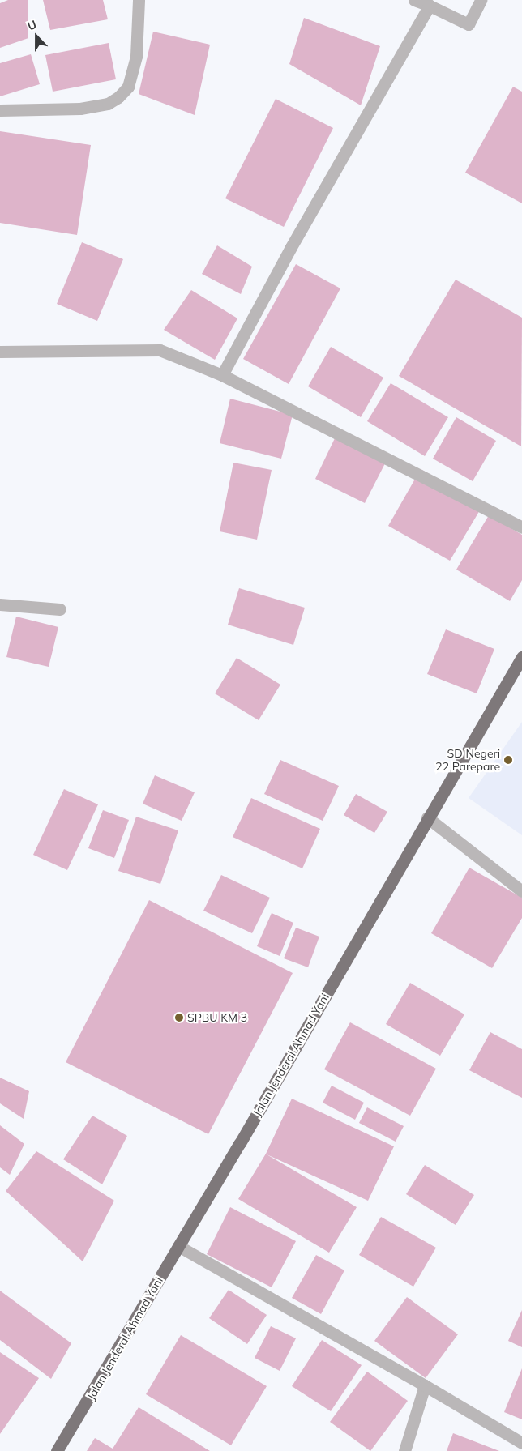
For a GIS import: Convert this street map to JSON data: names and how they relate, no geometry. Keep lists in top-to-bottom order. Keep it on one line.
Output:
{"streets":{"highway":["Jalan Jenderal Ahmad Yani"]},"places":["SD Negeri 22 Parepare","SPBU KM 3"],"north":"top"}
